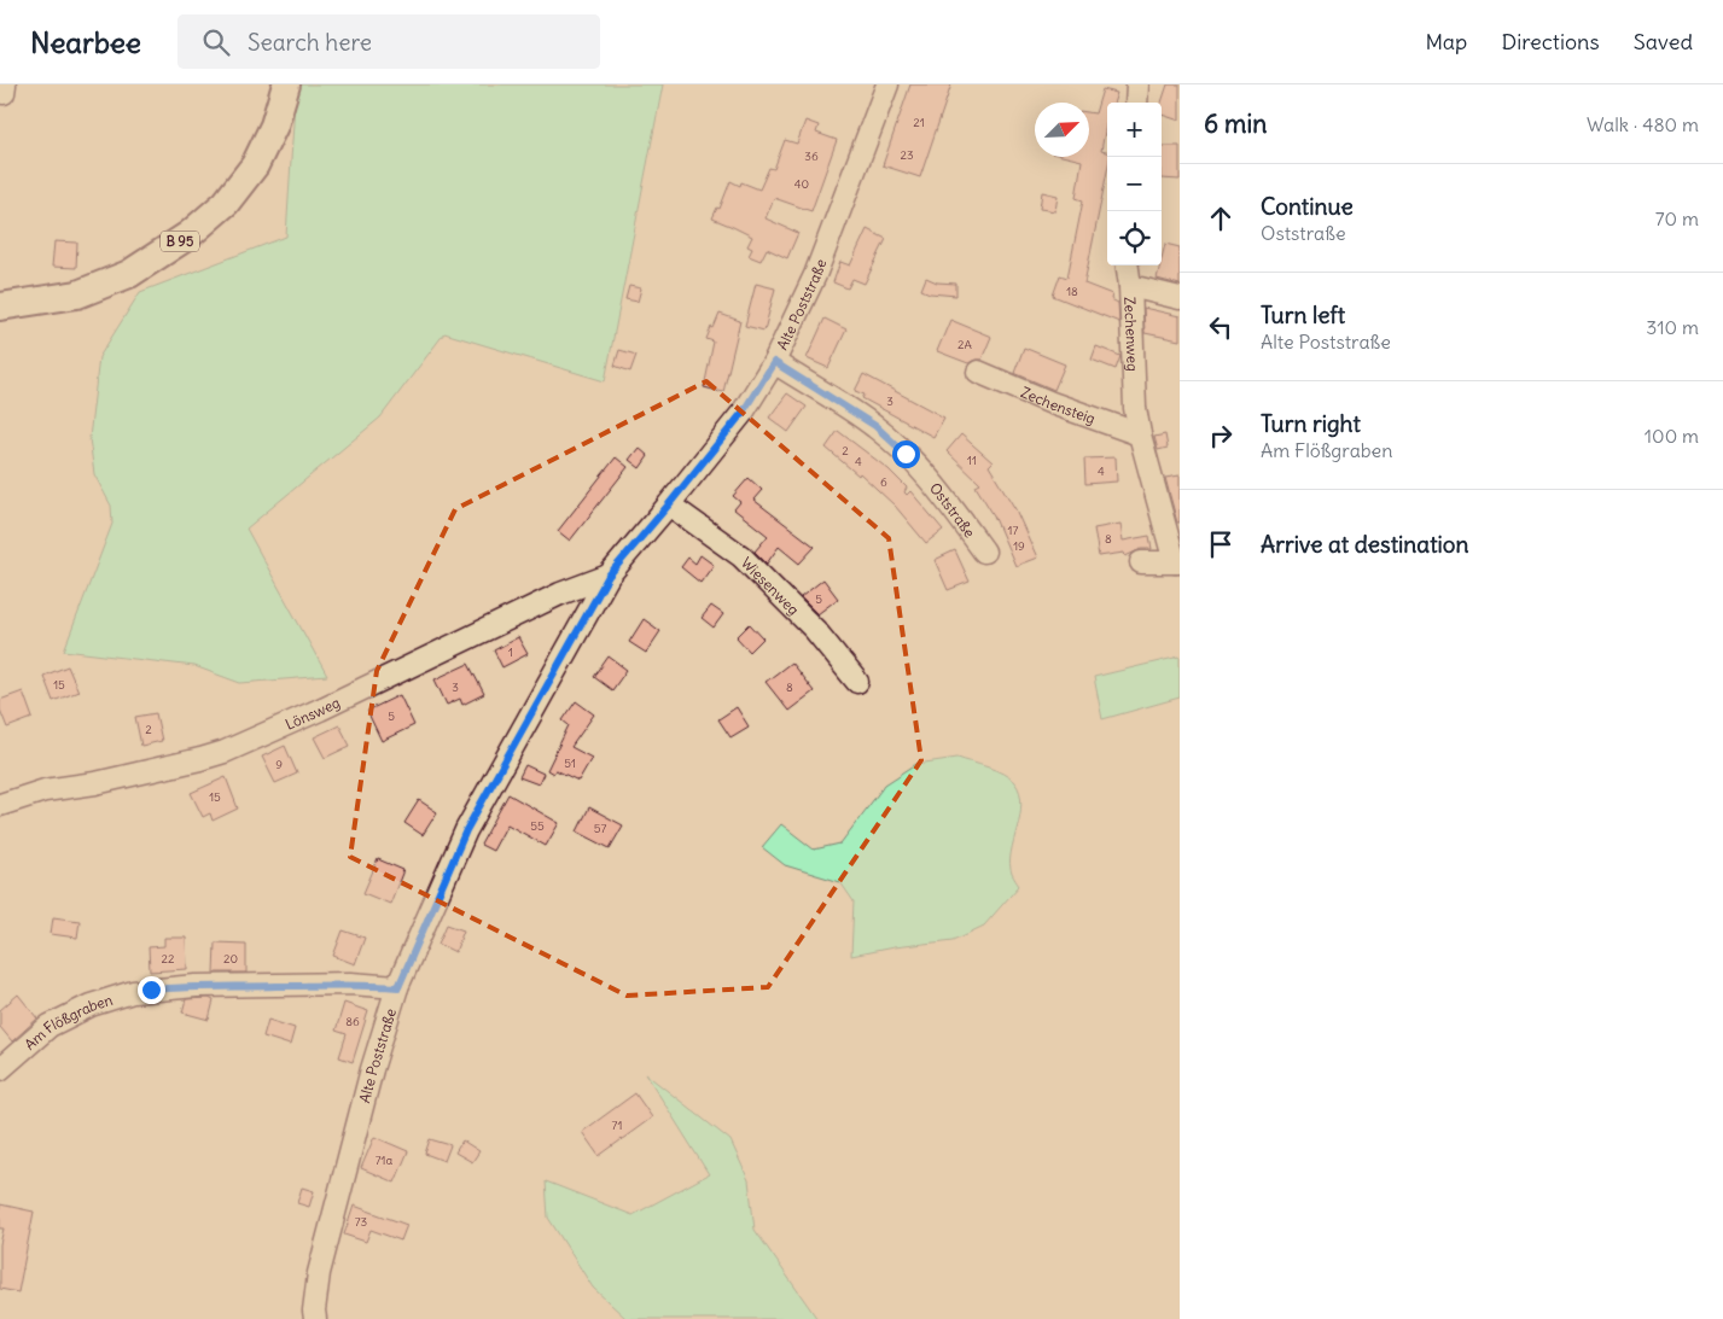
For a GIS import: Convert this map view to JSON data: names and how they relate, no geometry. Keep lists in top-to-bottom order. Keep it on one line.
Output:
{"streets":{"main road":["B 95"],"street":["Alte Poststraße","Zechenweg","Zechensteig","Oststraße","Wiesenweg","Lönsweg","Am Flößgraben"]},"crossings":[["Alte Poststraße","Oststraße"],["Alte Poststraße","Wiesenweg"],["Alte Poststraße","Lönsweg"],["Alte Poststraße","Am Flößgraben"],["Zechenweg","Zechensteig"]],"house_numbers":["21","23","36","40","18","2A","3","2","11","4","4","6","17","8","19","5","1","15","3","8","5","2","51","9","15","55","57","22","20","86","71","71a","73"],"north":"top right","page":{"header":"Nearbee","search":"Search here","nav":["Map","Directions","Saved"],"heading":["6 min","Walk · 480 m"],"map_buttons":["+","−"],"list":[["Continue","Oststraße","70 m"],["Turn left","Alte Poststraße","310 m"],["Turn right","Am Flößgraben","100 m"],"Arrive at destination"]}}
